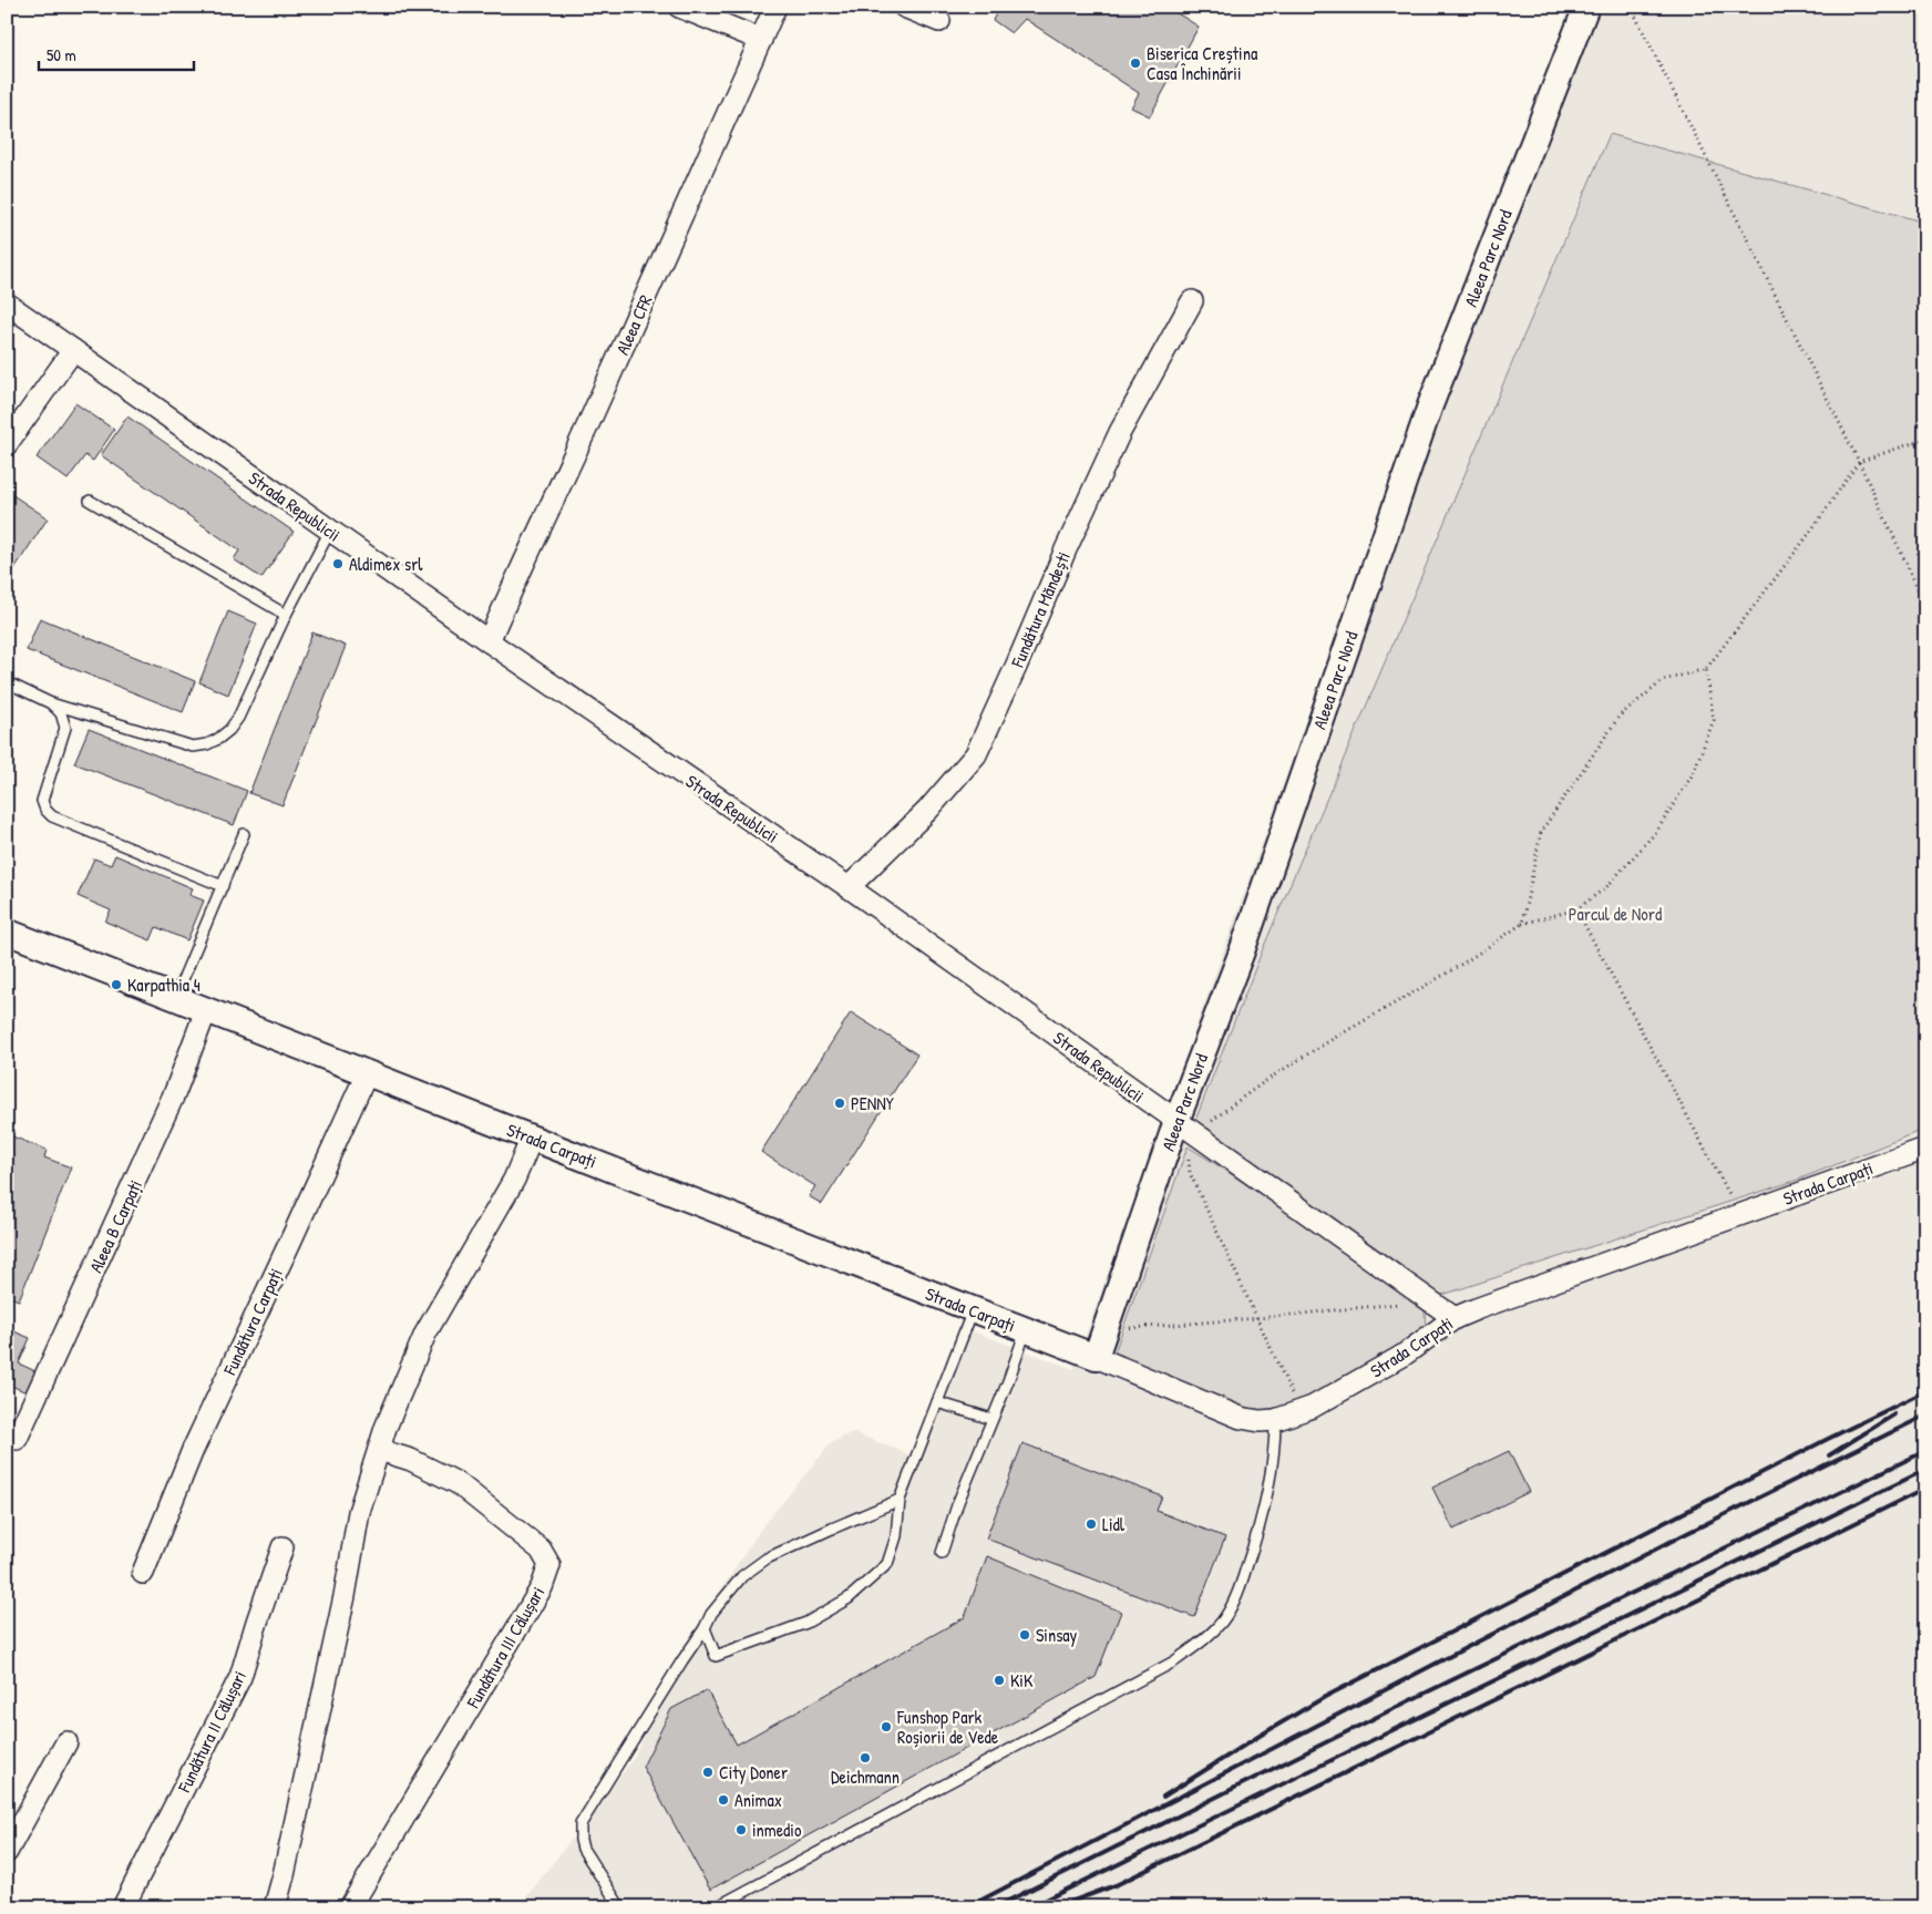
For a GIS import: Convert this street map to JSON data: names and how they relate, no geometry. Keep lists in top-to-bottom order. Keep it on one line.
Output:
{"streets":{"street":["Aleea Parc Nord","Aleea CFR","Strada Republicii","Fundătura Măndești","Strada Carpați","Aleea B Carpați","Fundătura Carpați","Fundătura III Călușari","Fundătura II Călușari"]},"crossings":[["Aleea Parc Nord","Strada Republicii"],["Aleea Parc Nord","Strada Carpați"],["Aleea CFR","Strada Republicii"],["Strada Republicii","Fundătura Măndești"],["Strada Republicii","Strada Carpați"],["Strada Carpați","Aleea B Carpați"],["Strada Carpați","Fundătura Carpați"]],"parks":["Parcul de Nord"],"places":["Biserica Creștina Casa Închinării","Aldimex srl","Karpathia 4","PENNY","Lidl","Sinsay","KiK","Funshop Park Roșiorii de Vede","Deichmann","City Doner","Animax","inmedio"],"scale_bar":"50 m"}
